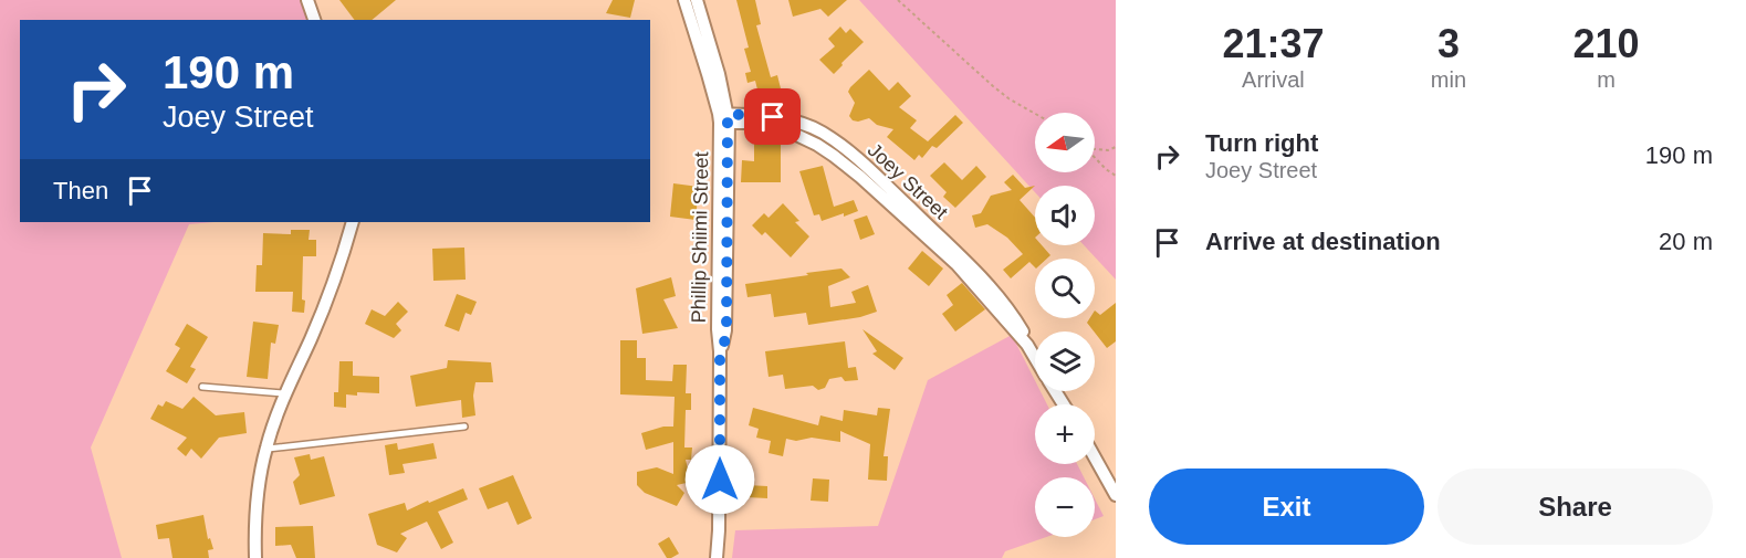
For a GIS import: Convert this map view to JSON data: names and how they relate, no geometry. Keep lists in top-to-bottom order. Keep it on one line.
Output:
{"streets":{"street":["Joey Street","Phillip Shiimi Street"]},"crossings":[["Joey Street","Phillip Shiimi Street"]],"north":"left","page":{"eta":["21:37","Arrival","3","min","210","m"],"turn":["190 m","Joey Street"],"map_buttons":["+","−"],"list":[{"name":"Turn right","note":"Joey Street","value":"190 m"},{"name":"Arrive at destination","value":"20 m"}],"then":"Then","buttons":["Exit","Share"]}}
